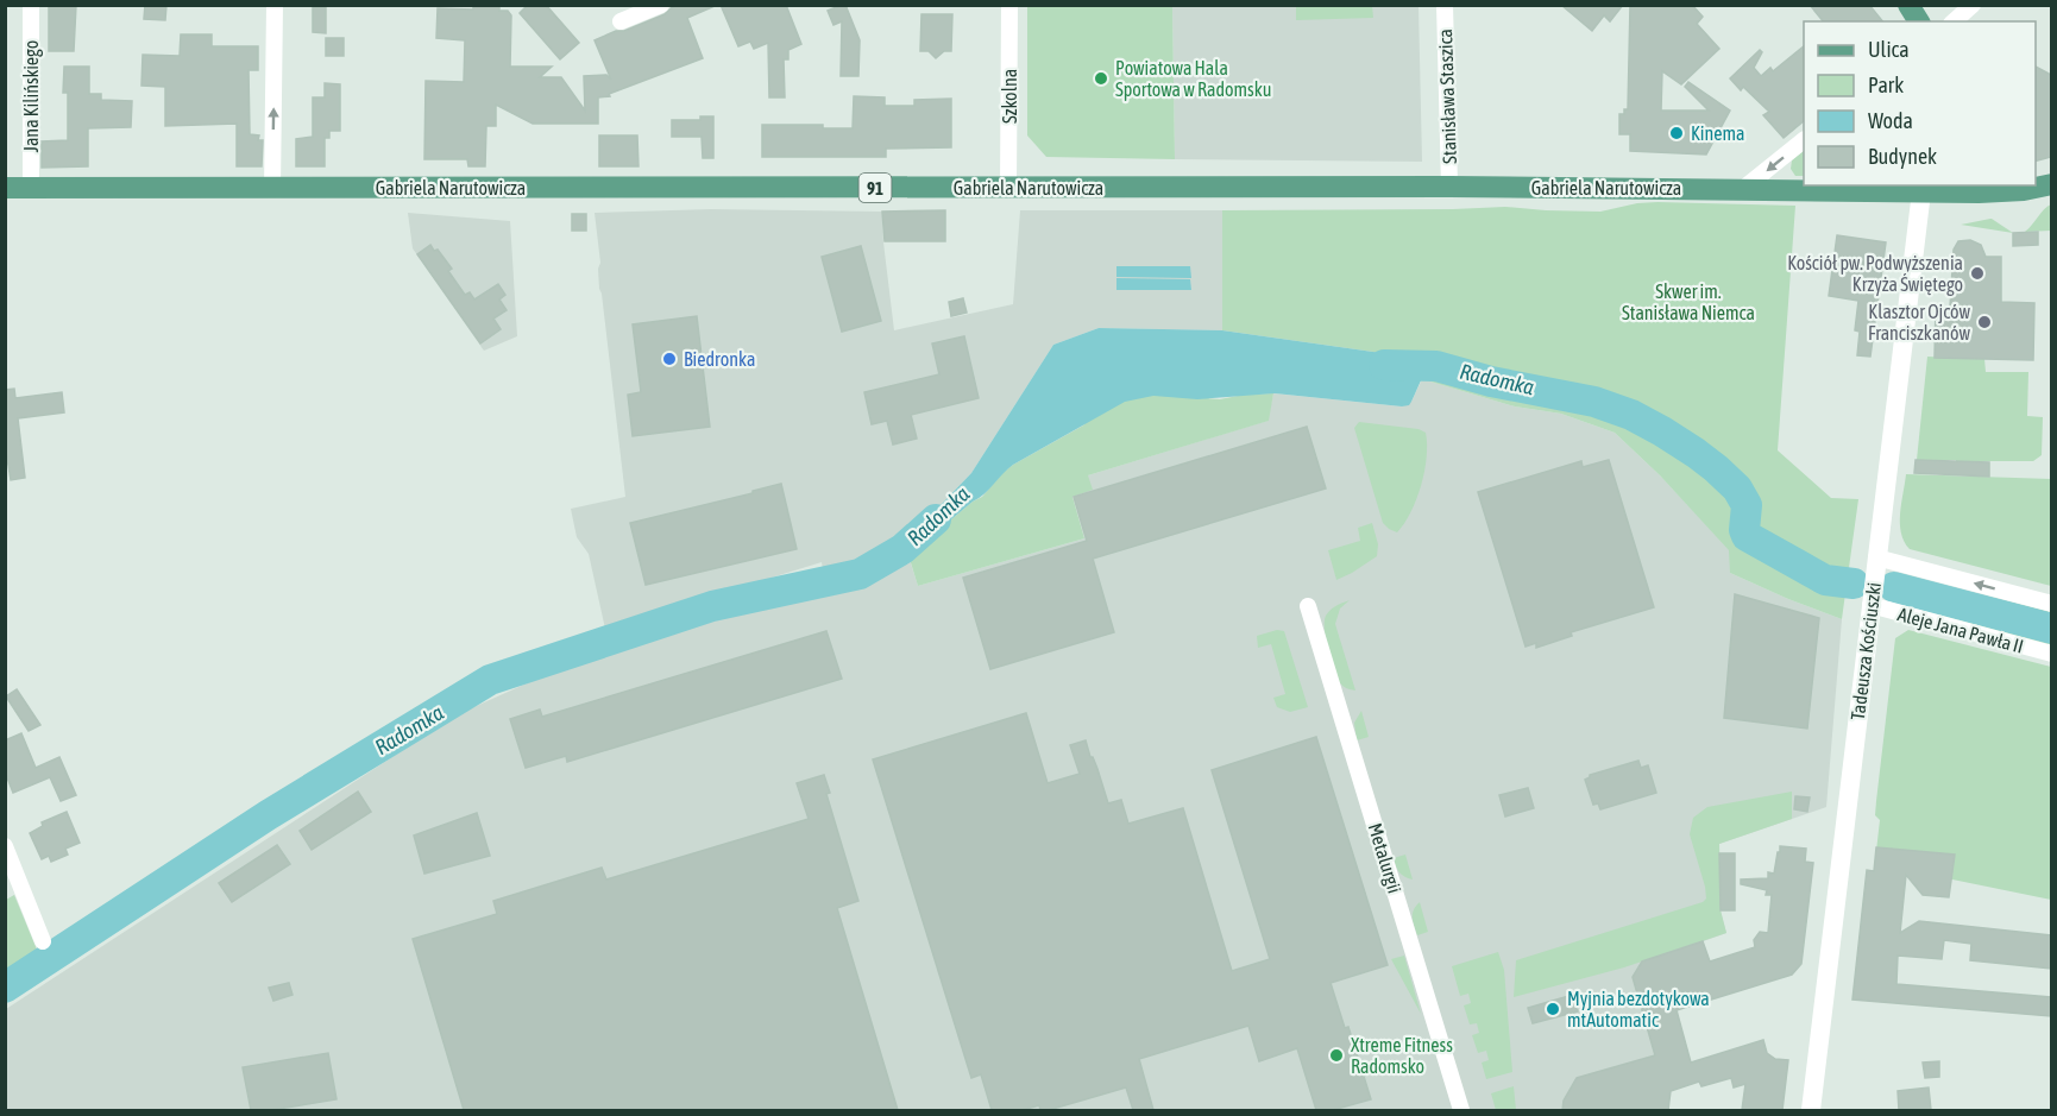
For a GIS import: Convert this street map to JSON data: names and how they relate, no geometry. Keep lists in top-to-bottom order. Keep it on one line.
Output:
{"streets":{"main road":["Gabriela Narutowicza","91"],"street":["Jana Kilińskiego","Szkolna","Stanisława Staszica","Aleje Jana Pawła II","Tadeusza Kościuszki","Metalurgii"]},"crossings":[["Jana Kilińskiego","Gabriela Narutowicza"],["Szkolna","Gabriela Narutowicza"],["Stanisława Staszica","Gabriela Narutowicza"],["Gabriela Narutowicza","Tadeusza Kościuszki"],["Aleje Jana Pawła II","Tadeusza Kościuszki"]],"water":["Radomka"],"parks":["Skwer im. Stanisława Niemca"],"places":["Powiatowa Hala Sportowa w Radomsku","Kinema","Kościół pw. Podwyższenia Krzyża Świętego","Klasztor Ojców Franciszkanów","Biedronka","Myjnia bezdotykowa mtAutomatic","Xtreme Fitness Radomsko"],"legend":["Ulica","Park","Woda","Budynek"]}
